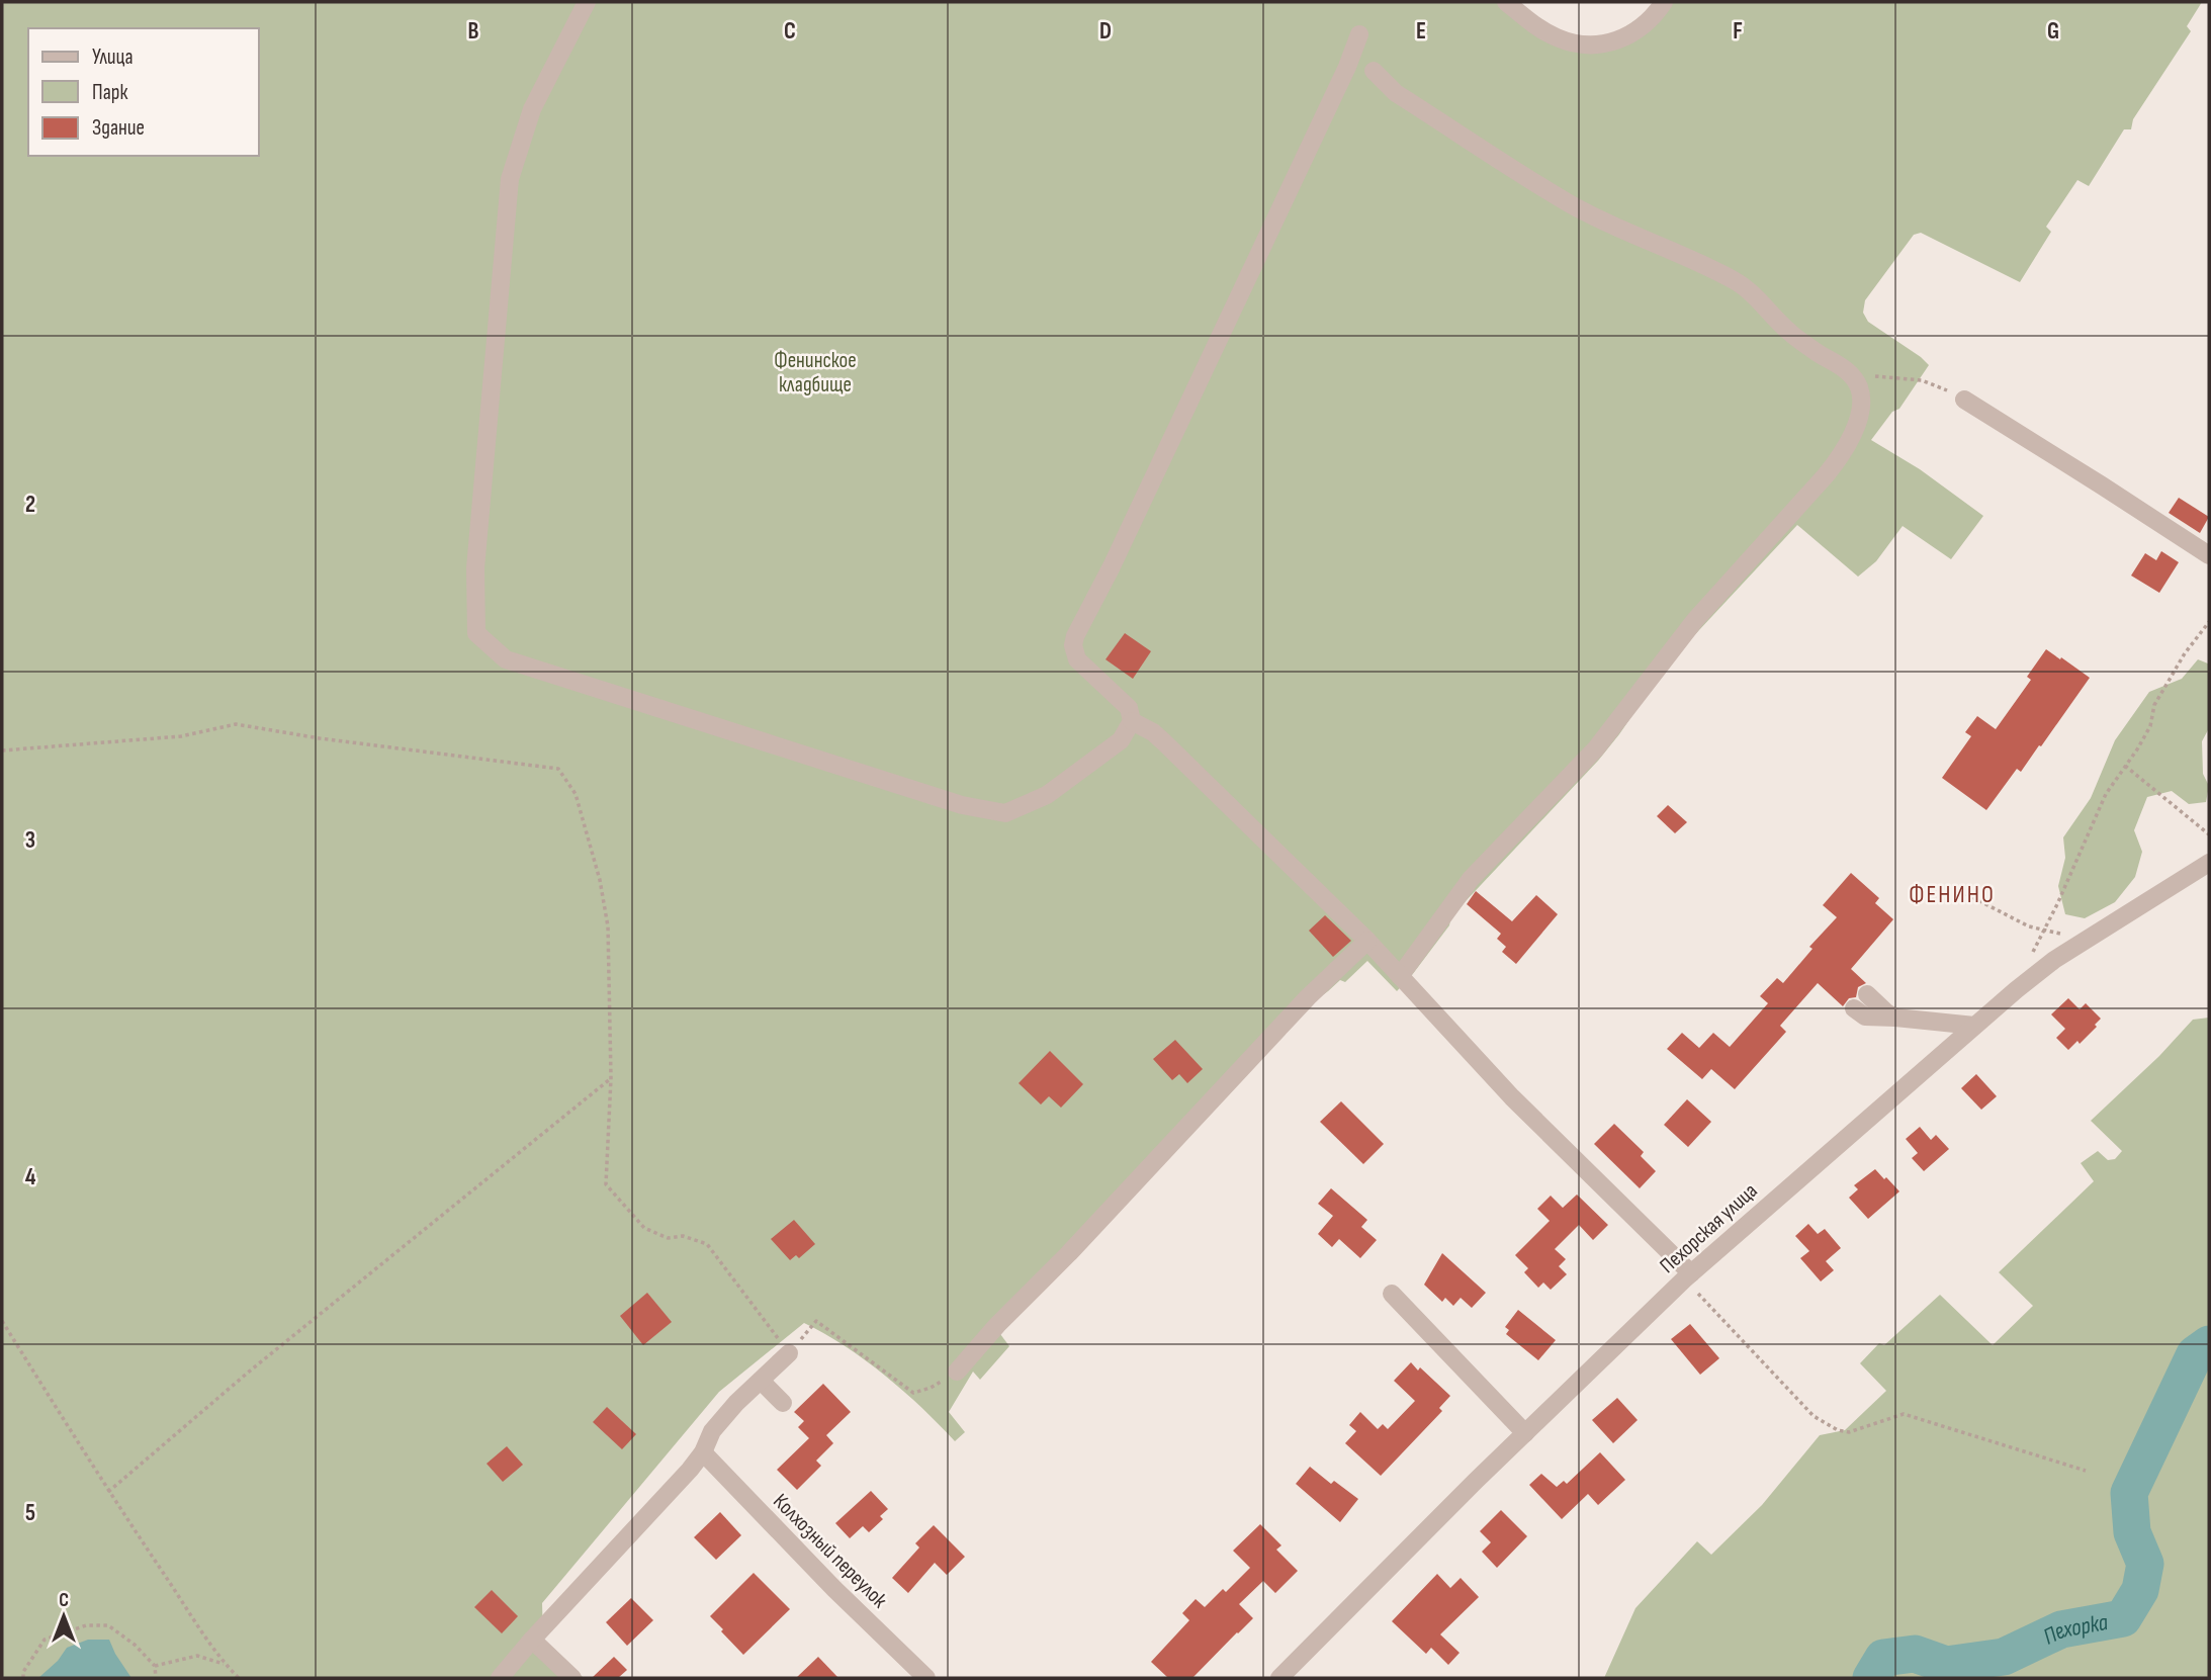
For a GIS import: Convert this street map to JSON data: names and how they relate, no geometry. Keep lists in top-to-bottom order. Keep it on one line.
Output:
{"streets":{"street":["Пехорская улица","Колхозный переулок"]},"districts":["ФЕНИНО"],"water":["Пехорка"],"parks":["Фенинское кладбище"],"legend":["Улица","Парк","Здание"],"north":"top","grid":{"columns":["B","C","D","E","F","G"],"rows":["2","3","4","5"]}}
